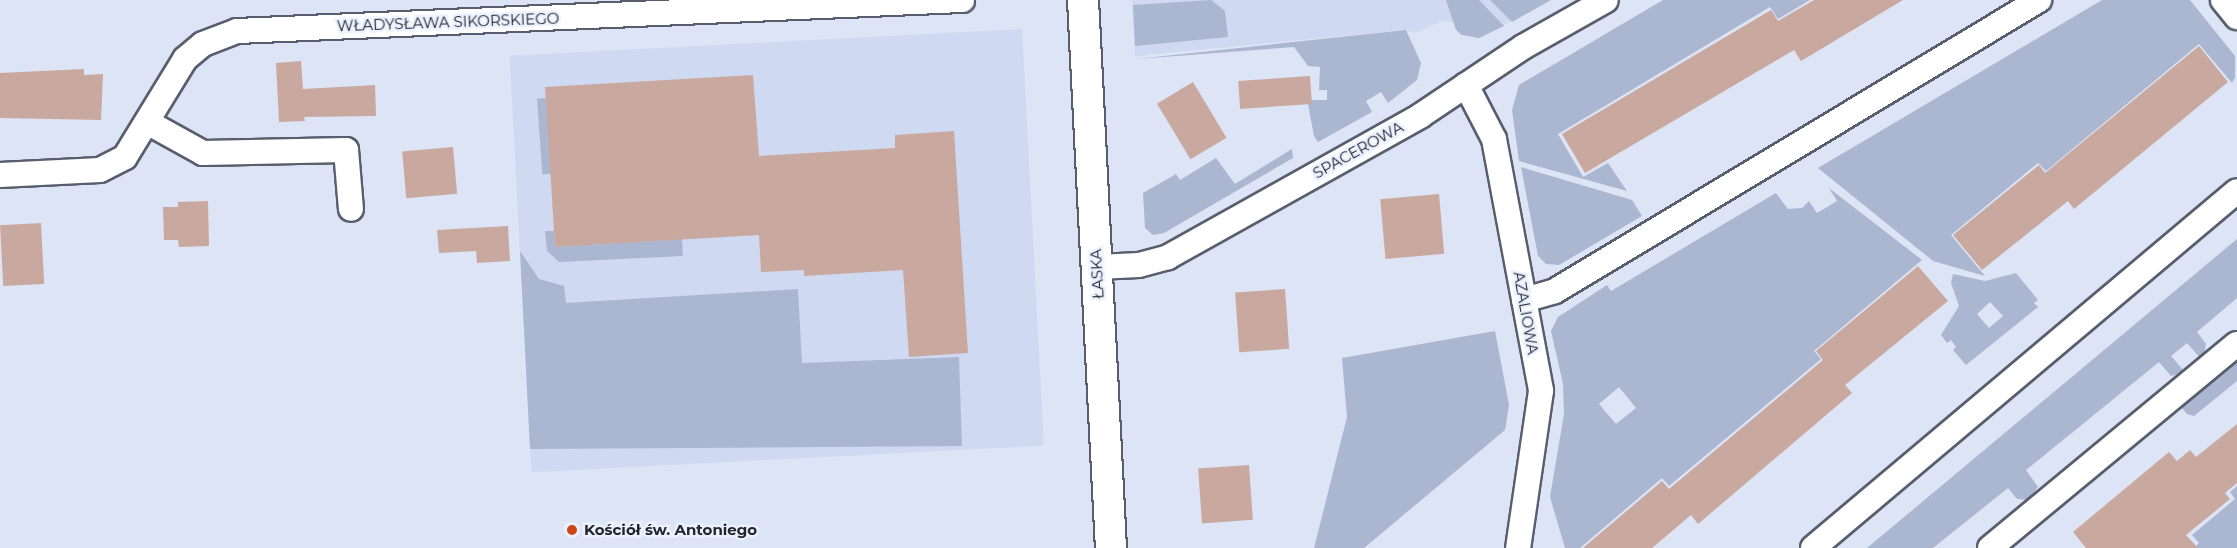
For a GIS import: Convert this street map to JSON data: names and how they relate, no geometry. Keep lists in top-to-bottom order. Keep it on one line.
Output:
{"streets":{"street":["WŁADYSŁAWA SIKORSKIEGO","SPACEROWA","ŁASKA","AZALIOWA"]},"crossings":[["SPACEROWA","ŁASKA"],["SPACEROWA","AZALIOWA"]],"places":["Kościół św. Antoniego"]}
